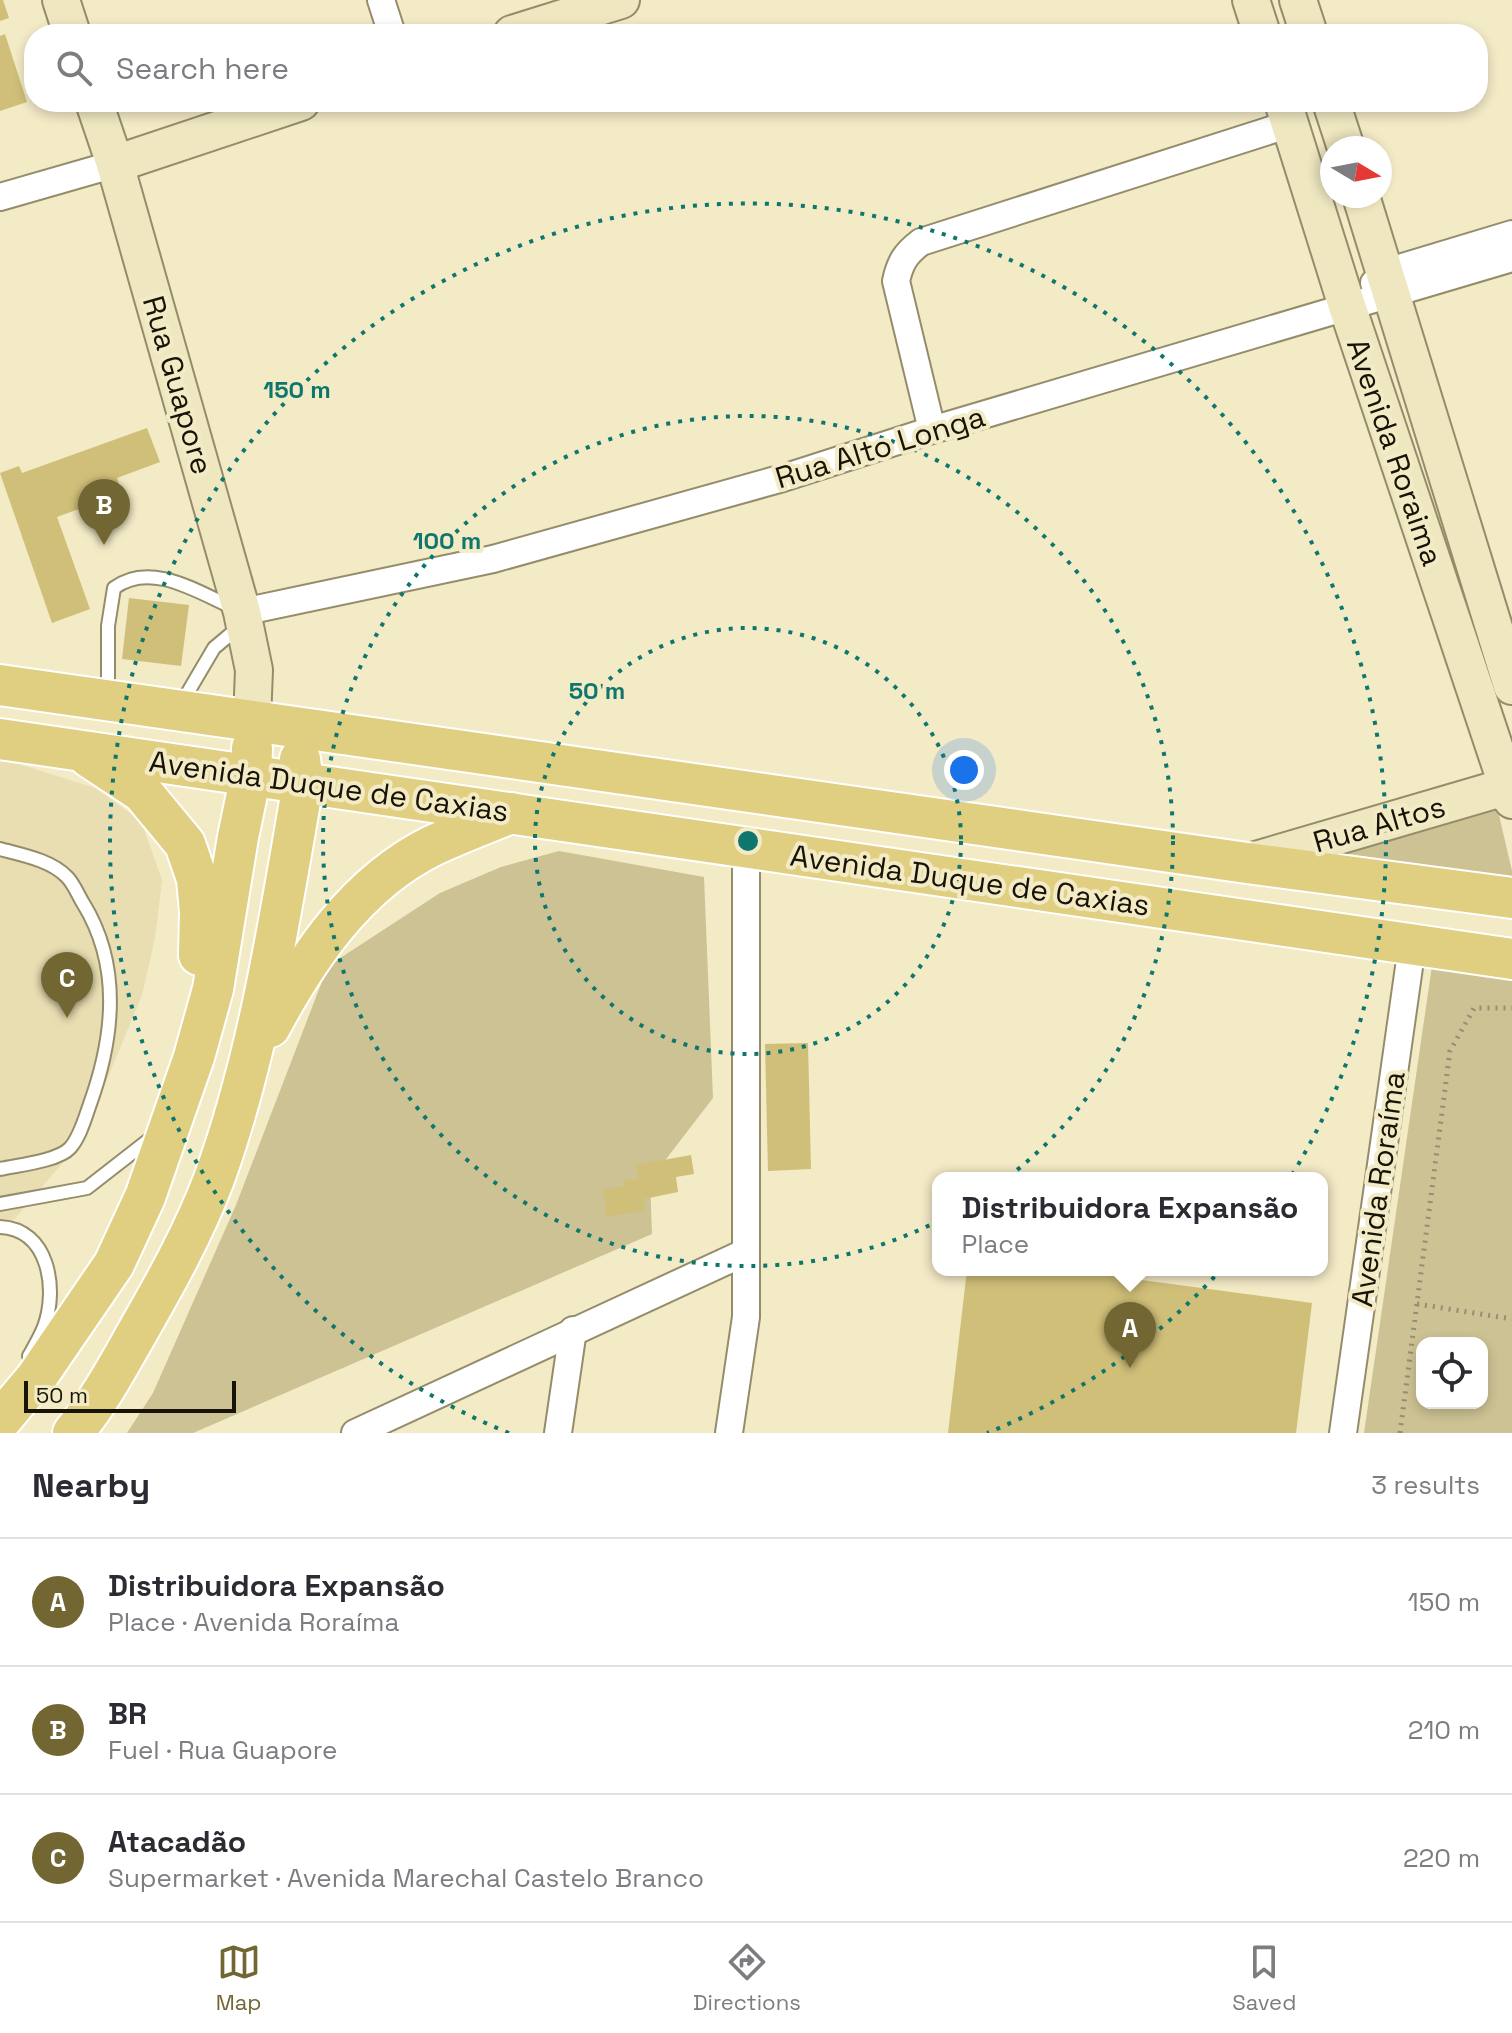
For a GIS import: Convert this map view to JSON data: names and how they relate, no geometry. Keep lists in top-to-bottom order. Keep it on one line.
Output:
{"streets":{"main road":["Rua Guapore","Avenida Duque de Caxias"],"street":["Rua Alto Longa","Avenida Roraima","Rua Altos","Avenida Roraíma"]},"crossings":[["Rua Guapore","Rua Alto Longa"],["Rua Guapore","Avenida Duque de Caxias"],["Rua Alto Longa","Avenida Roraima"],["Avenida Roraima","Rua Altos"],["Avenida Duque de Caxias","Rua Altos"],["Avenida Duque de Caxias","Avenida Roraíma"]],"scale_bar":"50 m","north":"right","page":{"search":"Search here","pins":["B","C","A"],"popup":["Distribuidora Expansão","Place"],"scale":"50 m","heading":["Nearby","3 results"],"list":[{"mark":"A","name":"Distribuidora Expansão","note":"Place · Avenida Roraíma","value":"150 m"},{"mark":"B","name":"BR","note":"Fuel · Rua Guapore","value":"210 m"},{"mark":"C","name":"Atacadão","note":"Supermarket · Avenida Marechal Castelo Branco","value":"220 m"}],"nav":["Map","Directions","Saved"]},"rings":["150 m","100 m","50 m"]}
